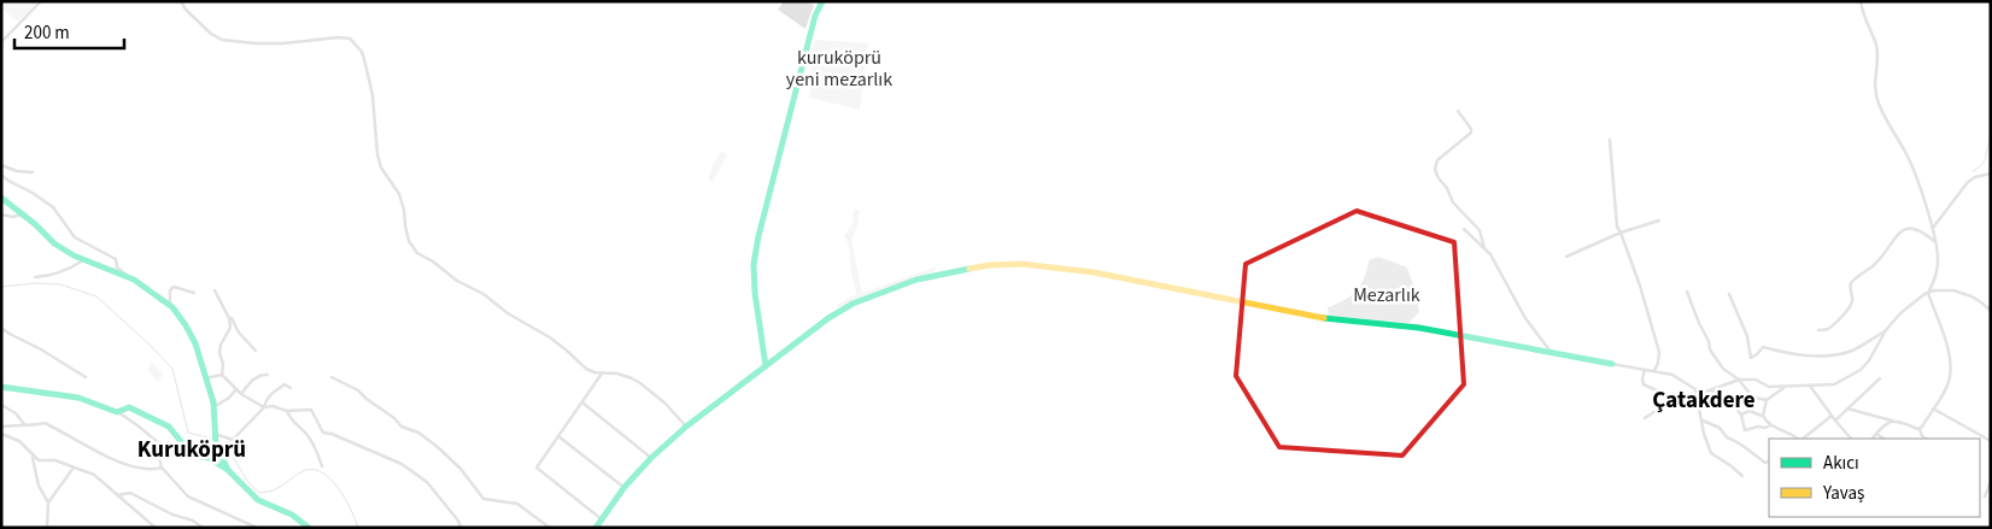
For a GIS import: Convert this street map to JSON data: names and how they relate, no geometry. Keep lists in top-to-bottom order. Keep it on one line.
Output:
{"districts":["Çatakdere","Kuruköprü"],"parks":["kuruköprü yeni mezarlık","Mezarlık"],"legend":["Akıcı","Yavaş"],"scale_bar":"200 m"}
